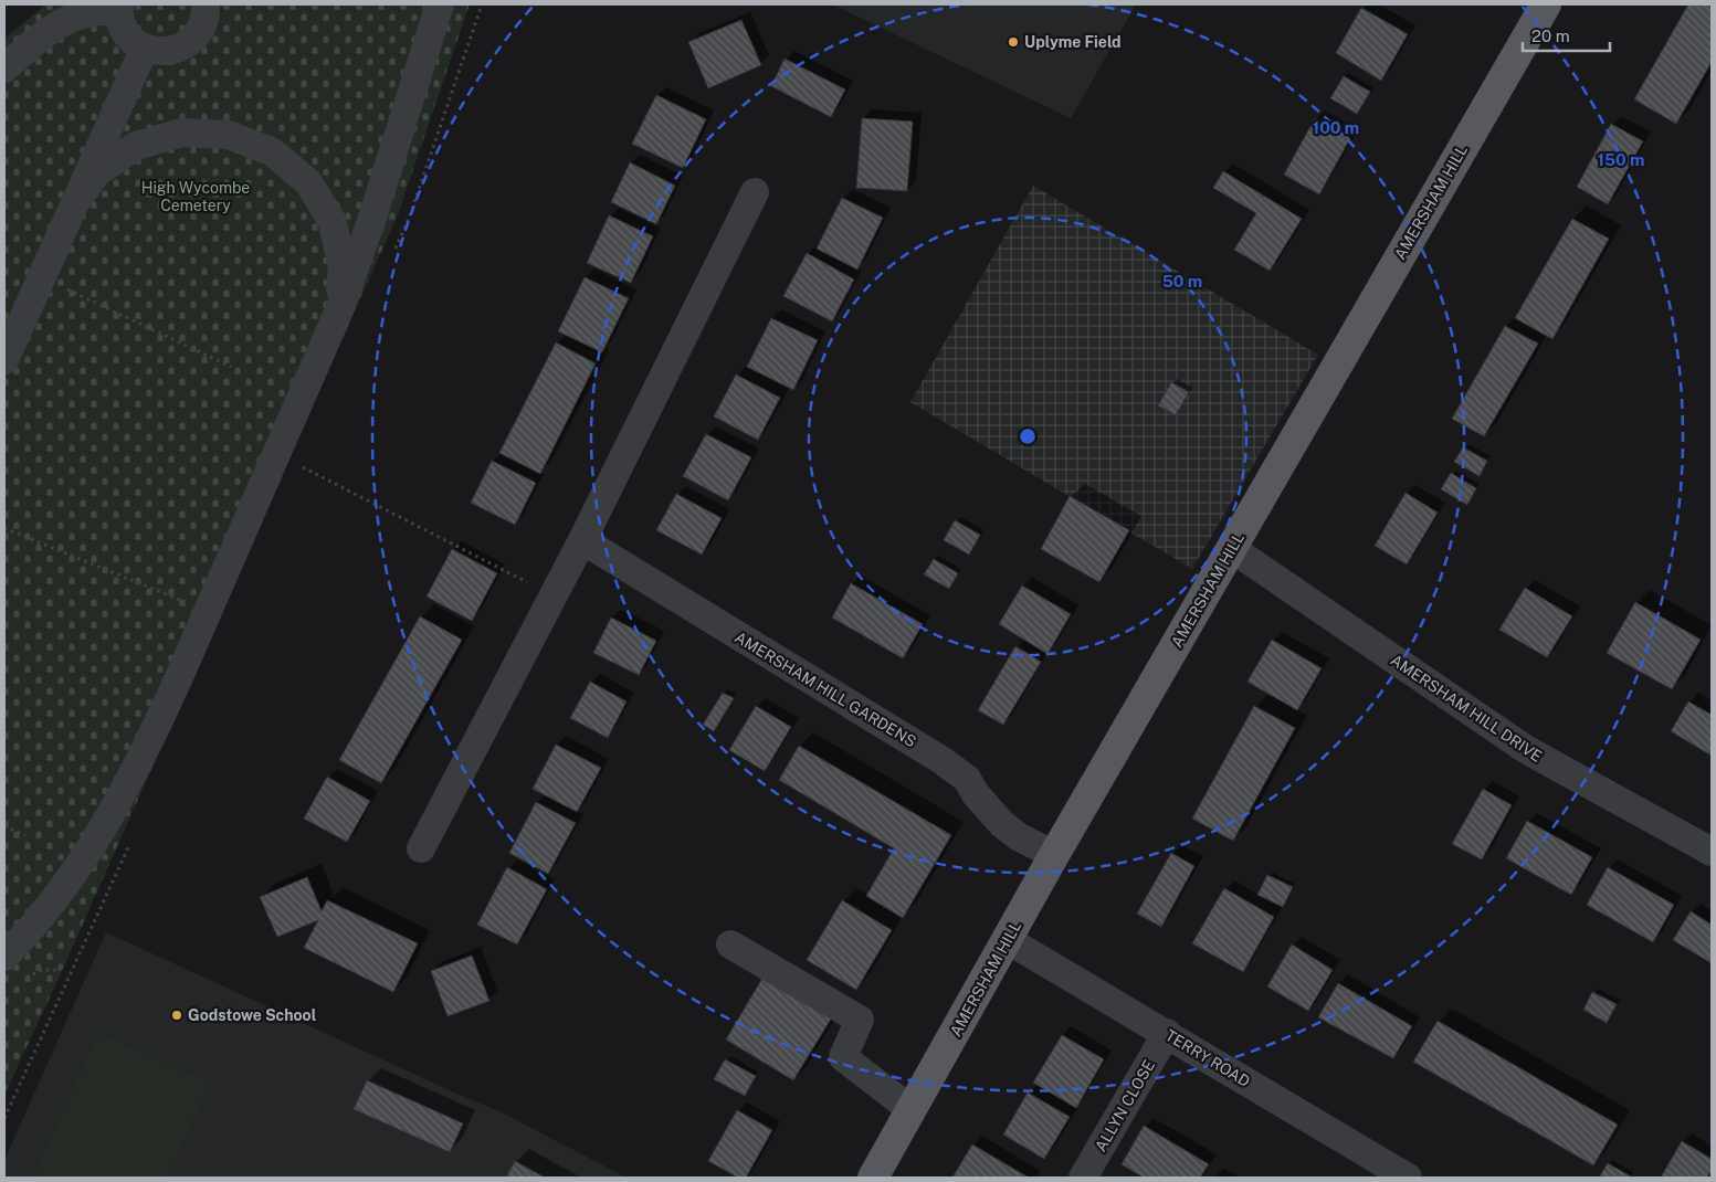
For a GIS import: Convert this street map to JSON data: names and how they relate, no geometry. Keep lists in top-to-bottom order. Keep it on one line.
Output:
{"streets":{"main road":["AMERSHAM HILL"],"street":["AMERSHAM HILL GARDENS","AMERSHAM HILL DRIVE","TERRY ROAD","ALLYN CLOSE"]},"crossings":[["AMERSHAM HILL","AMERSHAM HILL GARDENS"],["AMERSHAM HILL","AMERSHAM HILL DRIVE"],["AMERSHAM HILL","TERRY ROAD"],["TERRY ROAD","ALLYN CLOSE"]],"parks":["High Wycombe Cemetery"],"places":["Uplyme Field","Godstowe School"],"scale_bar":"20 m","rings":["100 m","150 m","50 m"]}
